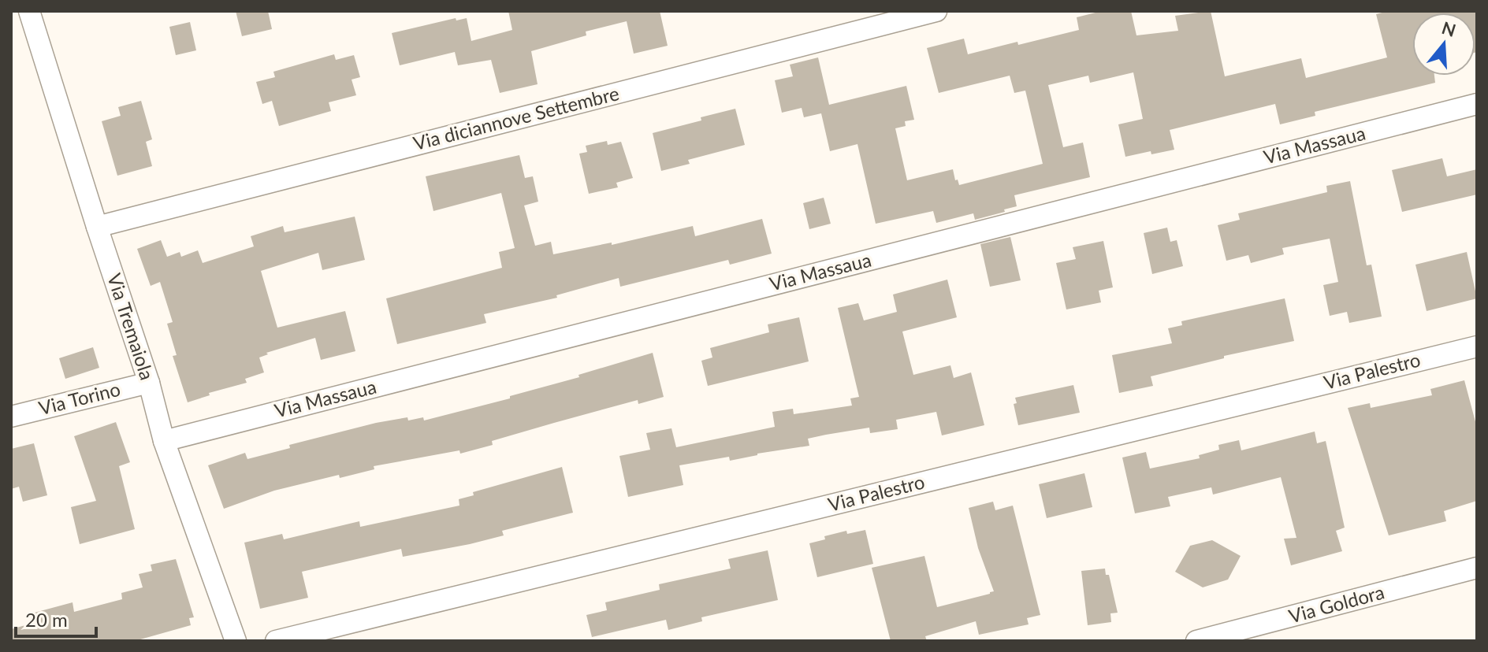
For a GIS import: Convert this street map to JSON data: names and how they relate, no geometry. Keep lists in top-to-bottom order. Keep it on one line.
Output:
{"streets":{"street":["Via diciannove Settembre","Via Massaua","Via Tremaiola","Via Palestro","Via Torino","Via Goldora"]},"crossings":[["Via diciannove Settembre","Via Tremaiola"],["Via Massaua","Via Tremaiola"],["Via Tremaiola","Via Torino"]],"scale_bar":"20 m","north":"top"}
